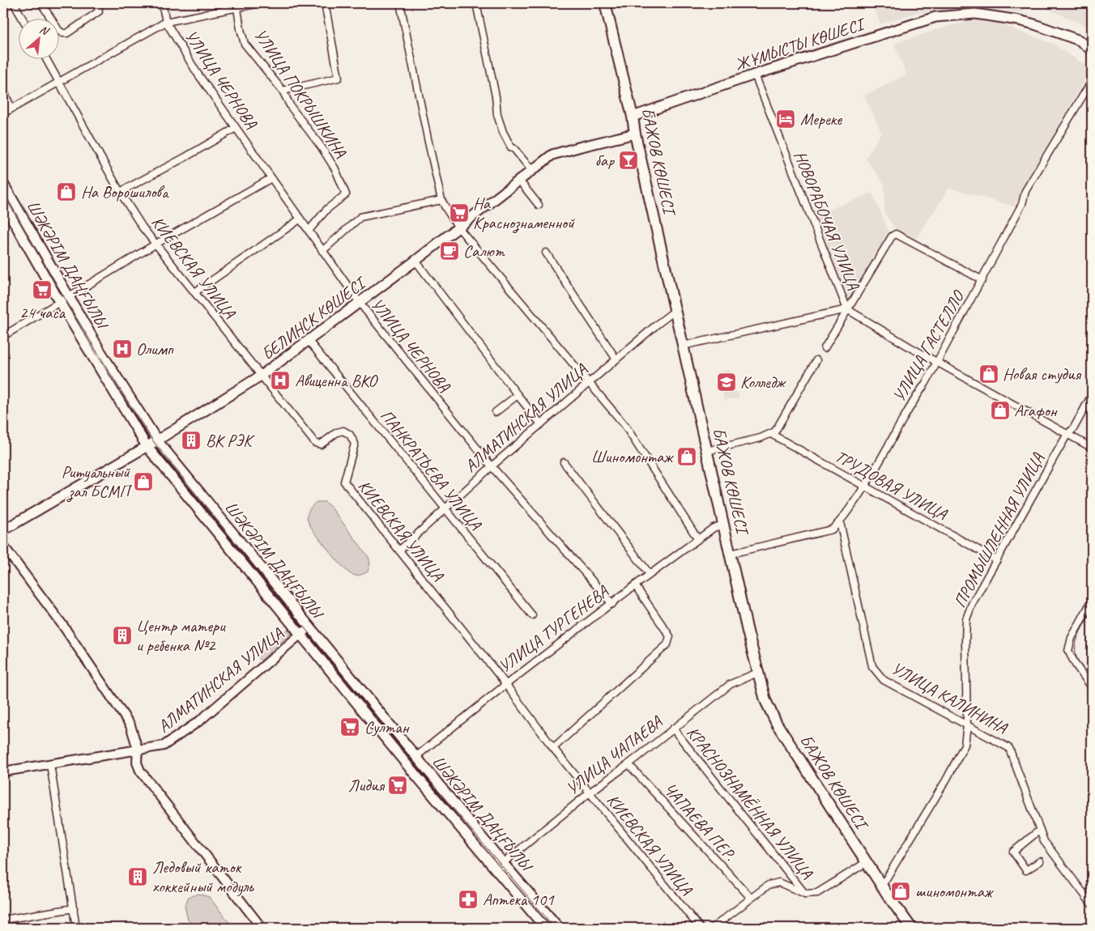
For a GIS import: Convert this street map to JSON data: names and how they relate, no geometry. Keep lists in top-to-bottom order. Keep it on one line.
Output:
{"streets":{"main road":["ЖҰМЫСТЫ КӨШЕСІ","БАЖОВ КӨШЕСІ","ШӘКӘРІМ ДАҢҒЫЛЫ","БЕЛИНСК КӨШЕСІ","УЛИЦА ТУРГЕНЕВА","УЛИЦА ЧАПАЕВА"],"street":["УЛИЦА ЧЕРНОВА","УЛИЦА ПОКРЫШКИНА","НОВОРАБОЧАЯ УЛИЦА","КИЕВСКАЯ УЛИЦА","УЛИЦА ГАСТЕЛЛО","АЛМАТИНСКАЯ УЛИЦА","ПАНКРАТЬЕВА УЛИЦА","ТРУДОВАЯ УЛИЦА","ПРОМЫШЛЕННАЯ УЛИЦА","УЛИЦА КАЛИНИНА","КРАСНОЗНАМЁННАЯ УЛИЦА","ЧАПАЕВА ПЕР."]},"crossings":[["ЖҰМЫСТЫ КӨШЕСІ","БАЖОВ КӨШЕСІ"],["ЖҰМЫСТЫ КӨШЕСІ","НОВОРАБОЧАЯ УЛИЦА"],["УЛИЦА ЧЕРНОВА","УЛИЦА ПОКРЫШКИНА"],["УЛИЦА ЧЕРНОВА","БЕЛИНСК КӨШЕСІ"],["УЛИЦА ЧЕРНОВА","АЛМАТИНСКАЯ УЛИЦА"],["УЛИЦА ЧЕРНОВА","УЛИЦА ТУРГЕНЕВА"],["БАЖОВ КӨШЕСІ","БЕЛИНСК КӨШЕСІ"],["БАЖОВ КӨШЕСІ","УЛИЦА ГАСТЕЛЛО"],["БАЖОВ КӨШЕСІ","АЛМАТИНСКАЯ УЛИЦА"],["БАЖОВ КӨШЕСІ","ПРОМЫШЛЕННАЯ УЛИЦА"],["БАЖОВ КӨШЕСІ","УЛИЦА ТУРГЕНЕВА"],["БАЖОВ КӨШЕСІ","УЛИЦА ЧАПАЕВА"],["ШӘКӘРІМ ДАҢҒЫЛЫ","БЕЛИНСК КӨШЕСІ"],["ШӘКӘРІМ ДАҢҒЫЛЫ","АЛМАТИНСКАЯ УЛИЦА"],["ШӘКӘРІМ ДАҢҒЫЛЫ","УЛИЦА ТУРГЕНЕВА"],["ШӘКӘРІМ ДАҢҒЫЛЫ","УЛИЦА ЧАПАЕВА"],["КИЕВСКАЯ УЛИЦА","БЕЛИНСК КӨШЕСІ"],["КИЕВСКАЯ УЛИЦА","АЛМАТИНСКАЯ УЛИЦА"],["КИЕВСКАЯ УЛИЦА","УЛИЦА ТУРГЕНЕВА"],["КИЕВСКАЯ УЛИЦА","УЛИЦА ЧАПАЕВА"],["БЕЛИНСК КӨШЕСІ","ПАНКРАТЬЕВА УЛИЦА"],["УЛИЦА ГАСТЕЛЛО","ТРУДОВАЯ УЛИЦА"],["УЛИЦА ГАСТЕЛЛО","УЛИЦА КАЛИНИНА"],["АЛМАТИНСКАЯ УЛИЦА","ПАНКРАТЬЕВА УЛИЦА"],["ТРУДОВАЯ УЛИЦА","ПРОМЫШЛЕННАЯ УЛИЦА"],["ПРОМЫШЛЕННАЯ УЛИЦА","УЛИЦА КАЛИНИНА"],["УЛИЦА ЧАПАЕВА","КРАСНОЗНАМЁННАЯ УЛИЦА"],["УЛИЦА ЧАПАЕВА","ЧАПАЕВА ПЕР."]],"places":{"hotel":["Мереке"],"bar":["бар"],"shop":["На Ворошилова","Новая студия","Агафон","Шиномонтаж","Ритуальный зал БСМП","шиномонтаж"],"supermarket":["На Краснознаменной","24 часа","Султан","Лидия"],"cafe":["Салют"],"hospital":["Олимп","Авиценна ВКО"],"school or university":["Колледж"],"building":["ВК РЭК","Центр матери и ребенка №2","Ледовый каток хоккейный модуль"],"pharmacy":["Аптека 101"]},"north":"top right"}
